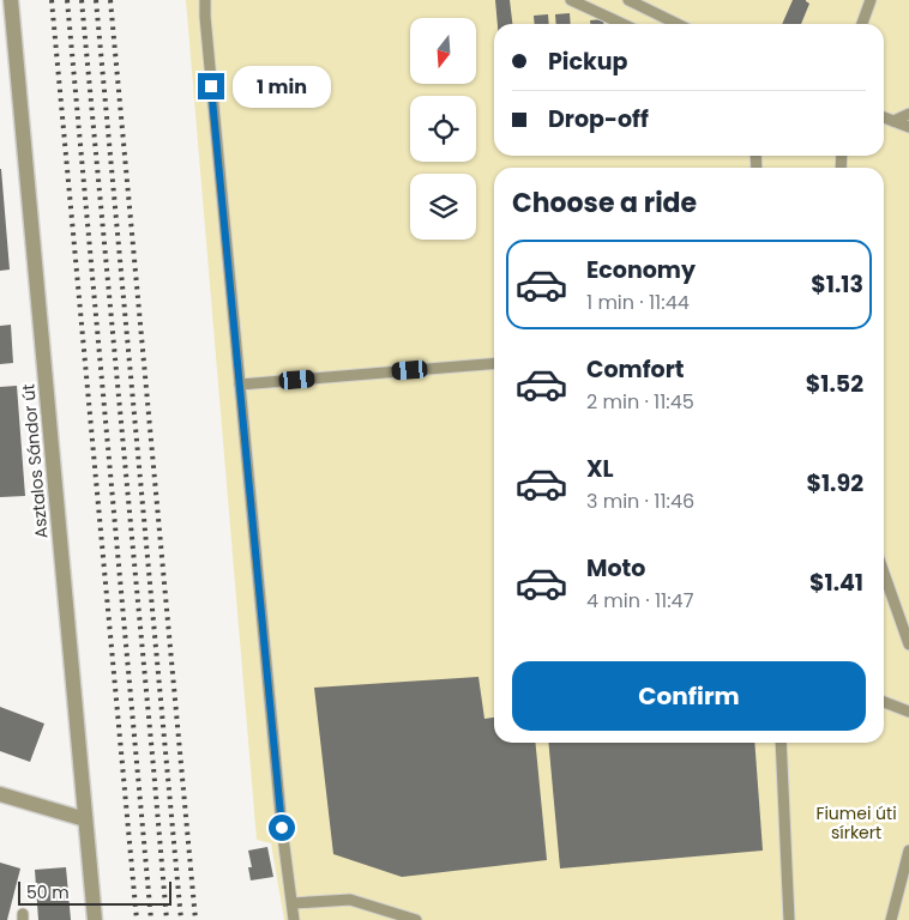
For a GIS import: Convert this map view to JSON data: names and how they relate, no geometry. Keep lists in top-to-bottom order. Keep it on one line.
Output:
{"streets":{"street":["Asztalos Sándor út"]},"parks":["Fiumei úti sírkert"],"scale_bar":"50 m","north":"bottom","page":{"banner":["Pickup","Drop-off"],"bubble":"1 min","heading":"Choose a ride","list":[{"name":"Economy","note":"1 min · 11:44","value":"$1.13"},{"name":"Comfort","note":"2 min · 11:45","value":"$1.52"},{"name":"XL","note":"3 min · 11:46","value":"$1.92"},{"name":"Moto","note":"4 min · 11:47","value":"$1.41"}],"buttons":"Confirm","scale":"50 m"}}
